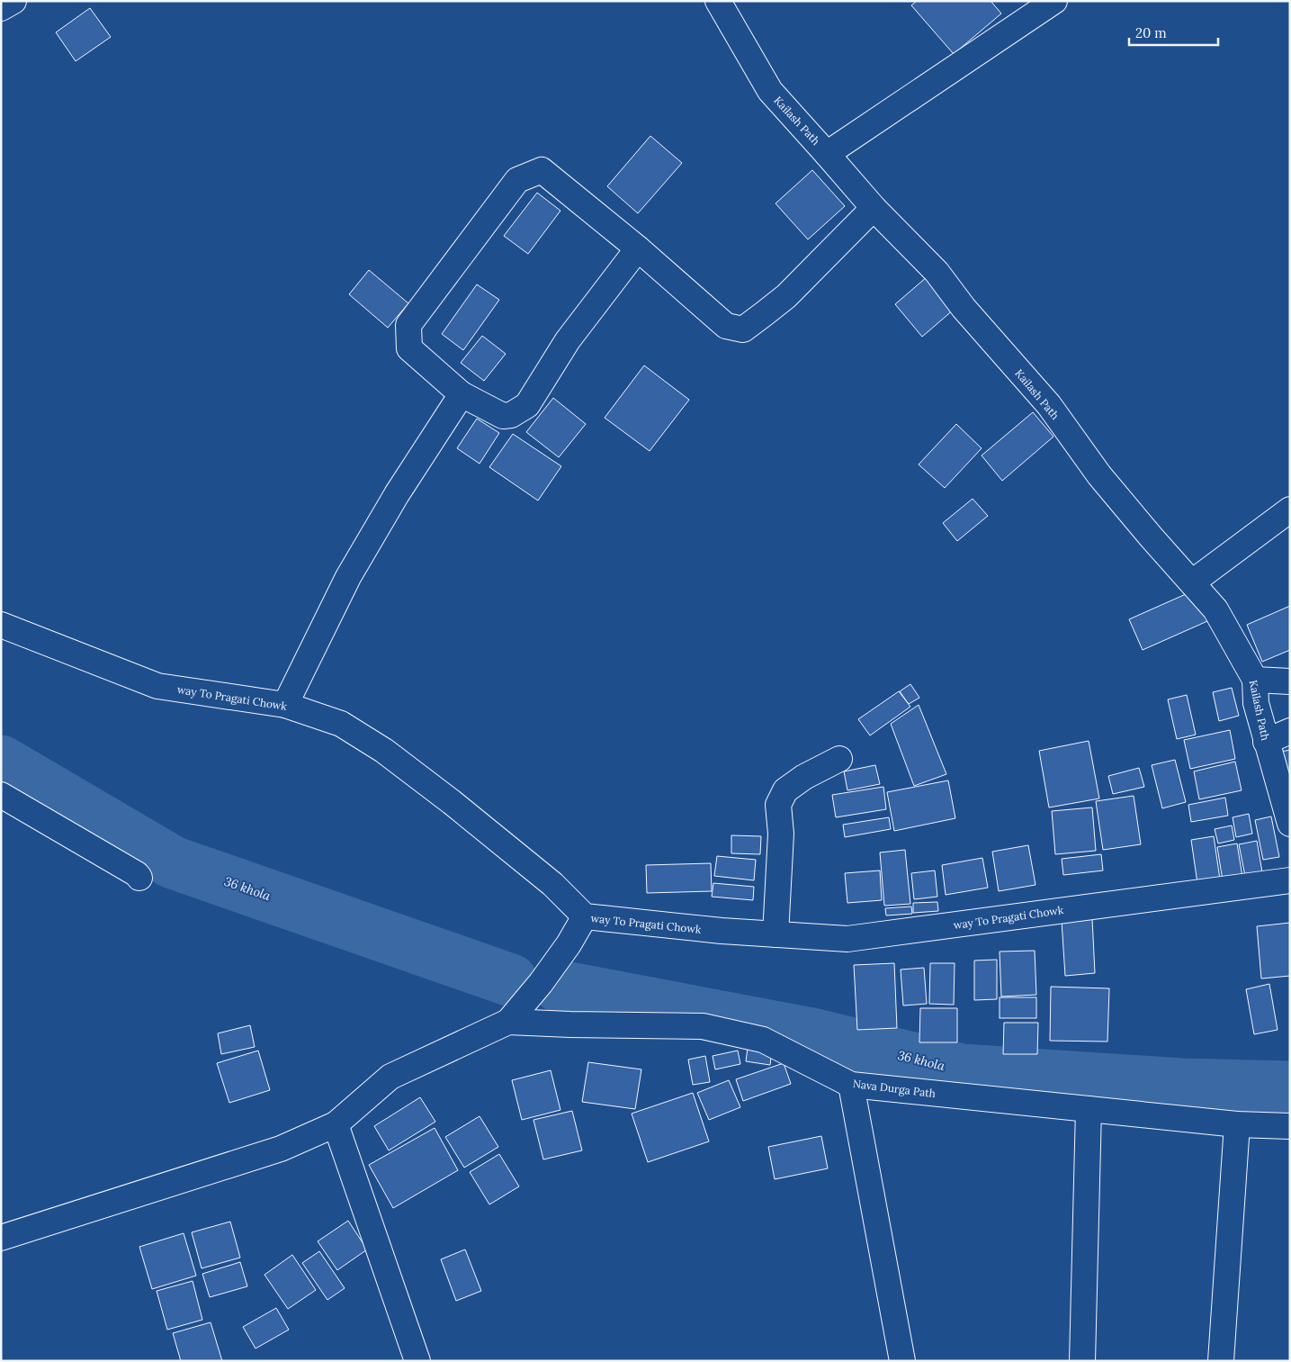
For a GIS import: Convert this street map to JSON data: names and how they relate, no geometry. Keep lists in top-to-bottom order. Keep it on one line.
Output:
{"streets":{"street":["Kailash Path","way To Pragati Chowk","Nava Durga Path"]},"water":["36 khola"],"scale_bar":"20 m"}
